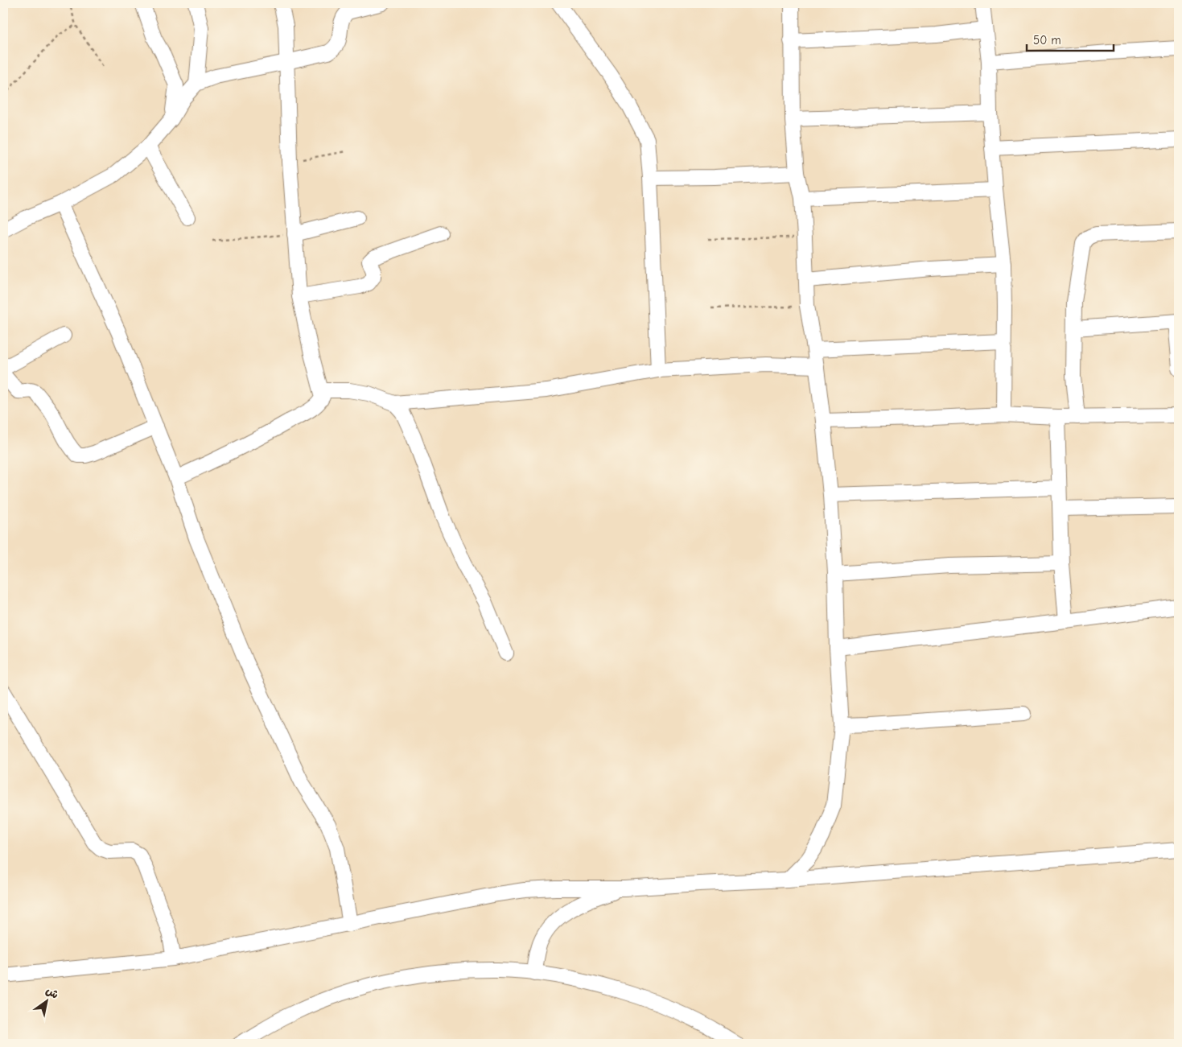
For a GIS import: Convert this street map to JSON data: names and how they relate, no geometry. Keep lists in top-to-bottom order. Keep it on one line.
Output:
{"scale_bar":"50 m","north":"top right"}
